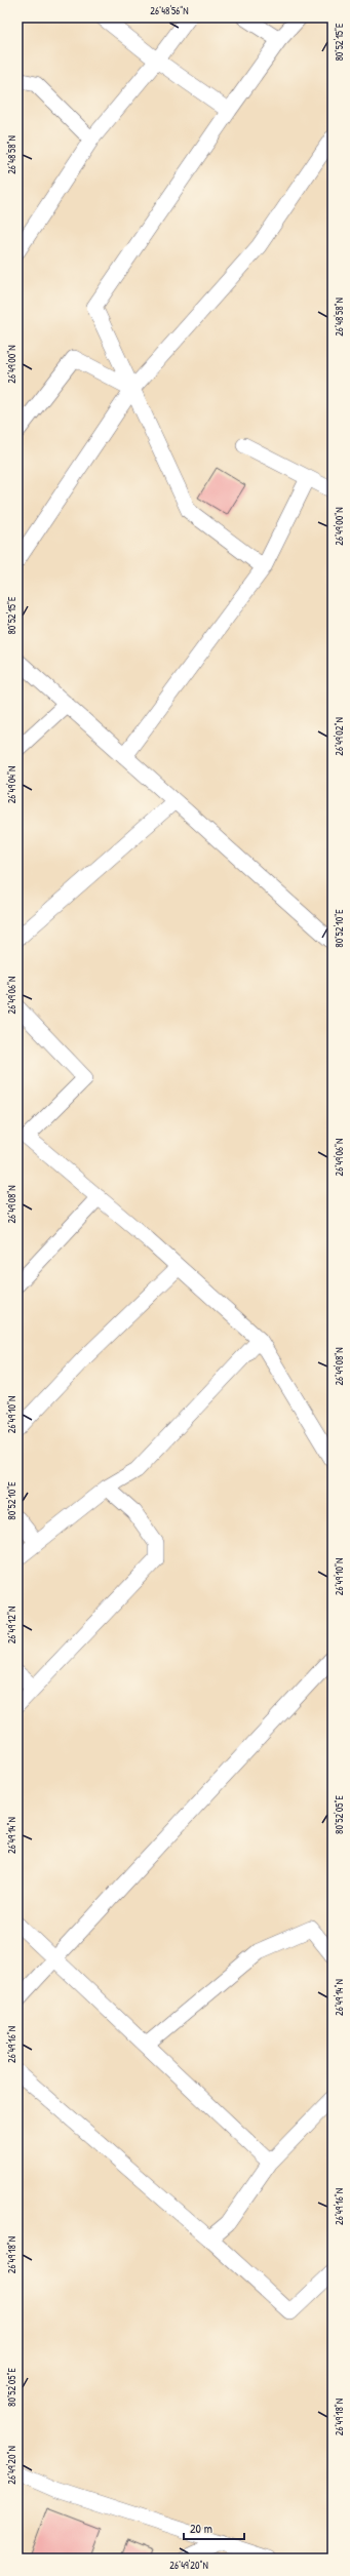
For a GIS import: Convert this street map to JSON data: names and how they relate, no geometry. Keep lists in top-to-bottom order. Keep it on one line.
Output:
{"scale_bar":"20 m","coordinates":["26°48'56\"N","80°52'15\"E","26°48'58\"N","26°49'00\"N","26°49'02\"N","26°49'04\"N","80°52'10\"E","26°49'06\"N","26°49'08\"N","26°49'10\"N","26°49'12\"N","80°52'05\"E","26°49'14\"N","26°49'16\"N","26°49'18\"N","26°49'20\"N"]}
